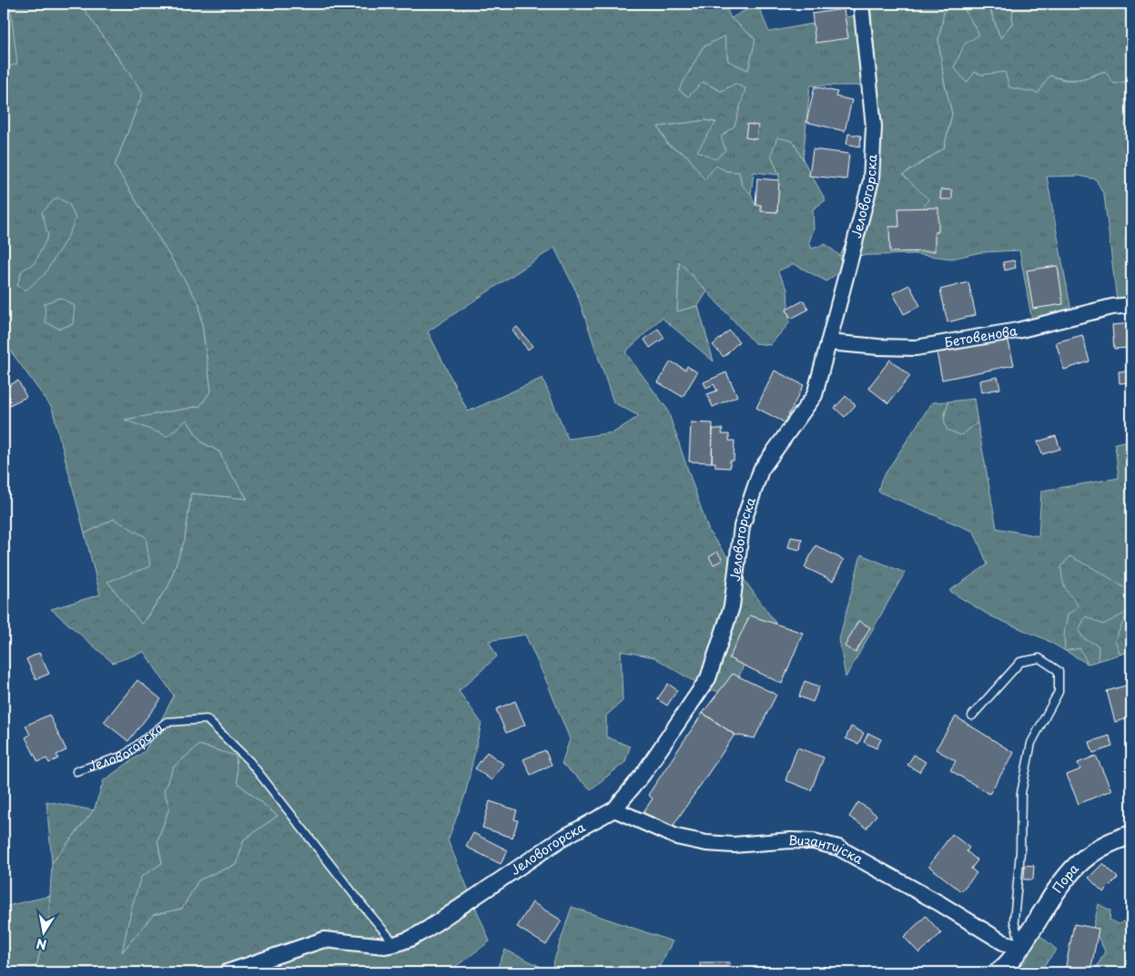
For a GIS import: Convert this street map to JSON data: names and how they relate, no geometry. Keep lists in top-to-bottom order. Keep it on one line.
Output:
{"streets":{"street":["Јеловогорска","Бетовенова","Византијска","Пора"]},"crossings":[["Јеловогорска","Бетовенова"],["Јеловогорска","Византијска"],["Византијска","Пора"]],"north":"bottom"}
